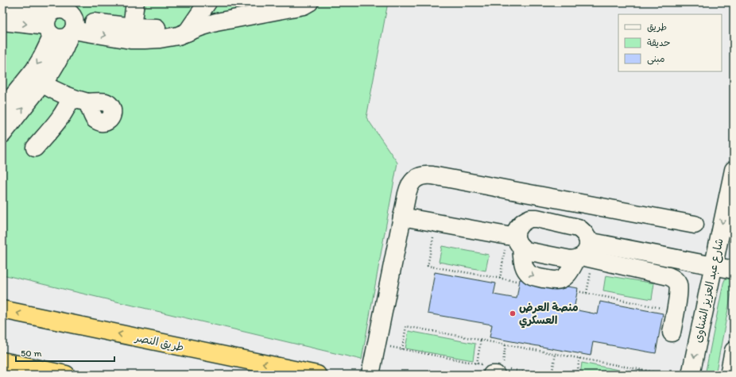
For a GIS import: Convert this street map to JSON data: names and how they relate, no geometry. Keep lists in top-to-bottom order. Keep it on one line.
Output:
{"streets":{"highway":["طريق النصر"],"street":["شارع عبد العزيز الشناوى"]},"one_way":["شارع عبد العزيز الشناوى","طريق النصر"],"places":["منصة العرض العسكري"],"legend":["طريق","حديقة","مبنى"],"scale_bar":"50 m"}
